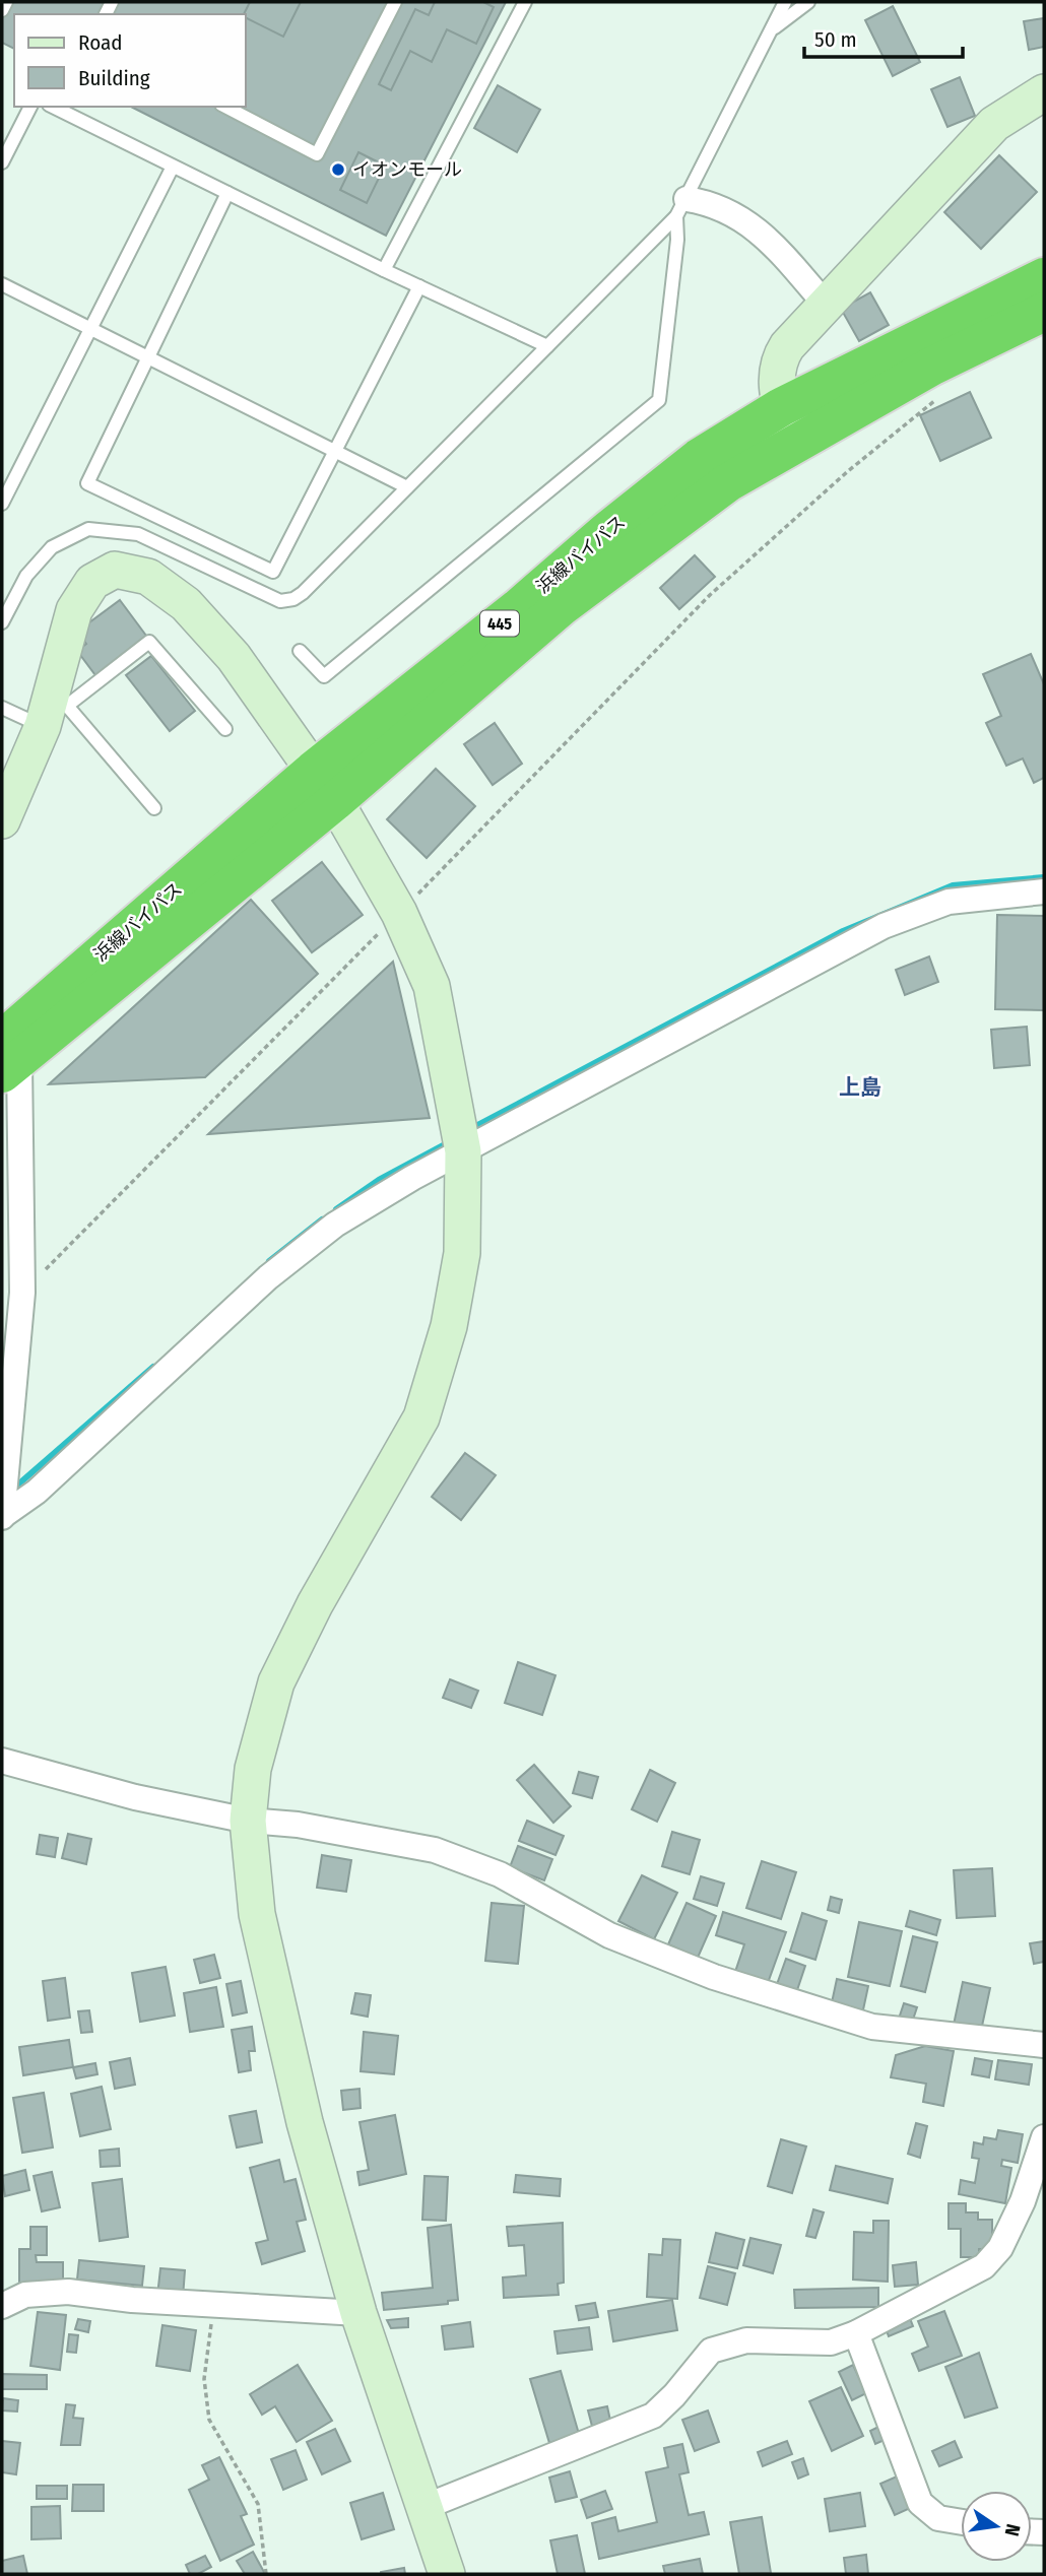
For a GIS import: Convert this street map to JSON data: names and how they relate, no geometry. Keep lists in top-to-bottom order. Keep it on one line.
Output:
{"streets":{"highway":["浜線バイパス","445"]},"districts":["上島"],"places":["イオンモール"],"legend":["Road","Building"],"scale_bar":"50 m","north":"right"}
